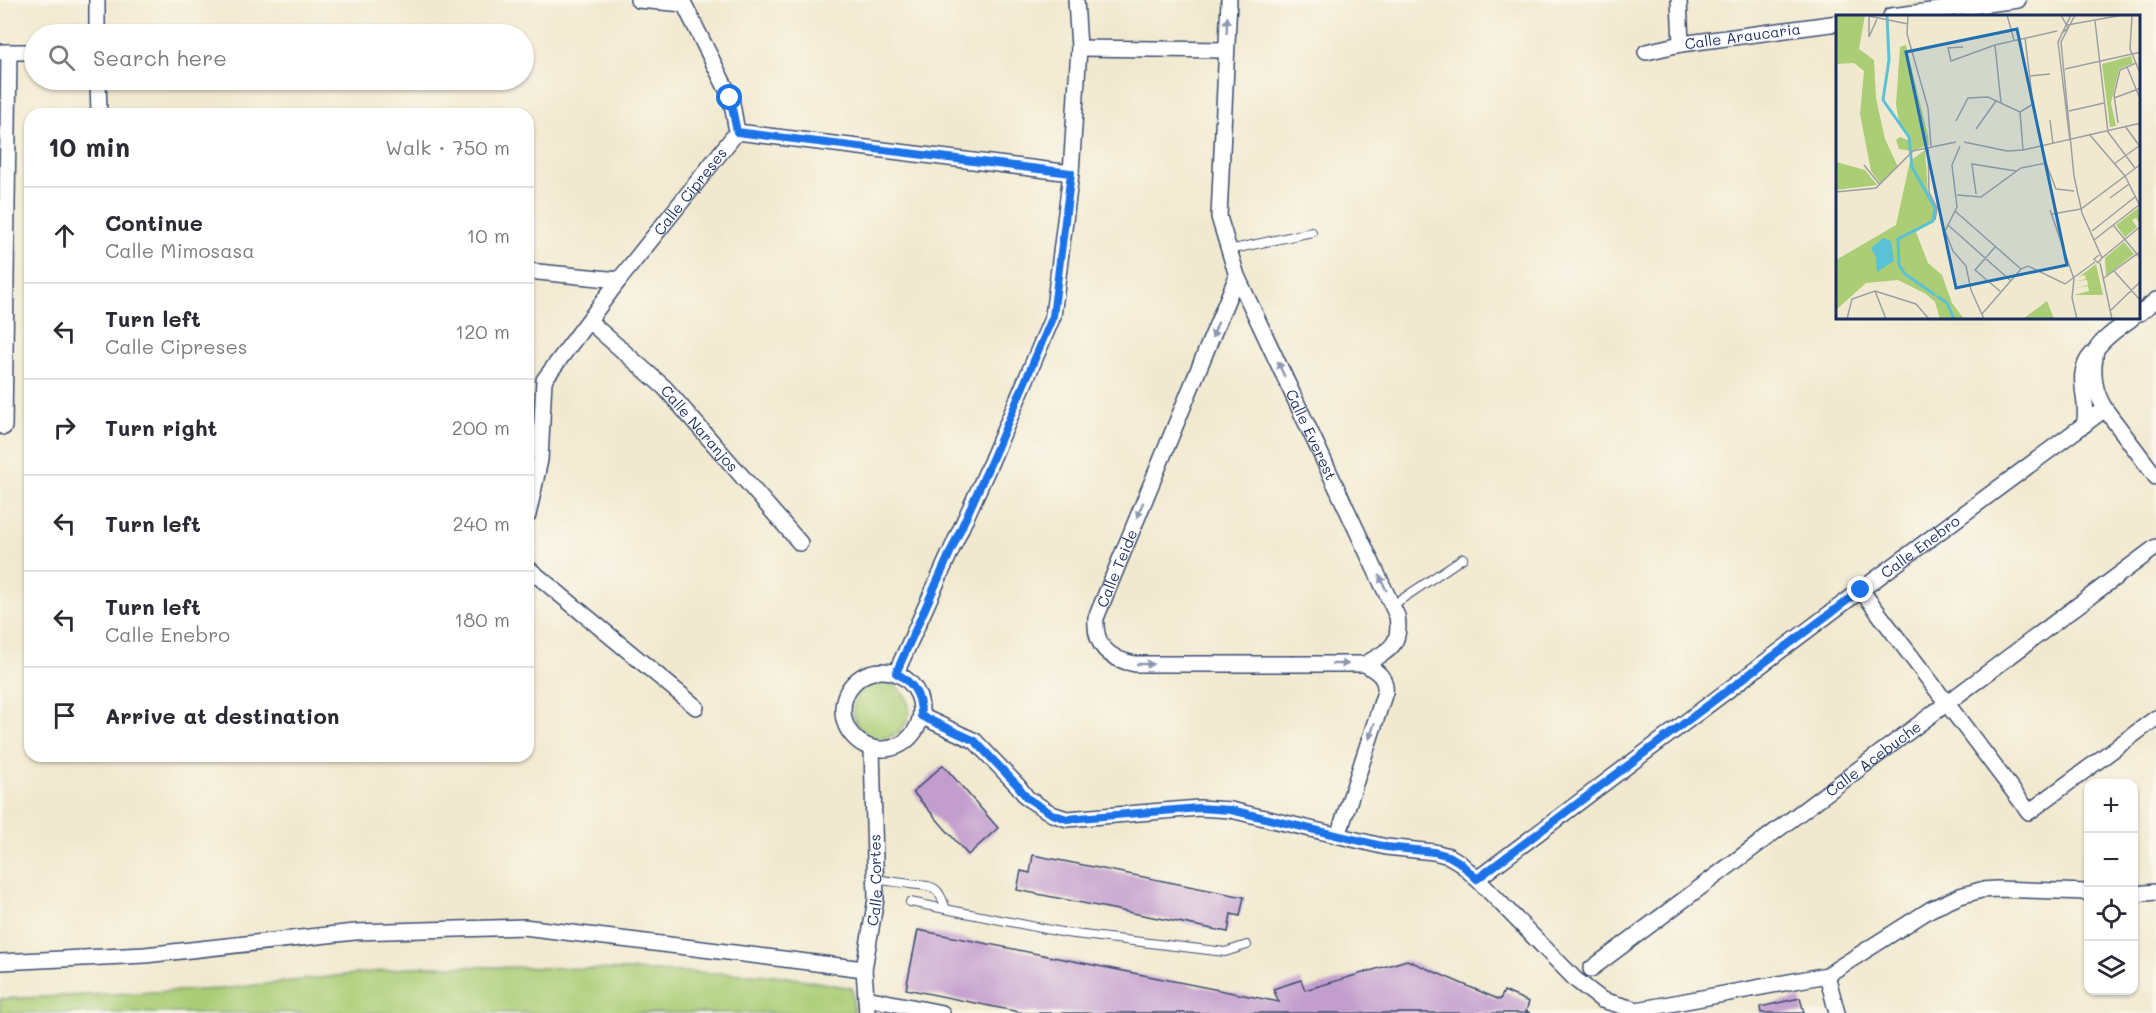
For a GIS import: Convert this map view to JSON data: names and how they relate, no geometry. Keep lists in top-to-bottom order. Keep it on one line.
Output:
{"streets":{"street":["Calle Araucaria","Calle Cipreses","Calle Naranjos","Calle Everest","Calle Enebro","Calle Teide","Calle Acebuche","Calle Cortes"]},"crossings":[["Calle Cipreses","Calle Naranjos"],["Calle Everest","Calle Teide"]],"one_way":["Calle Everest"],"page":{"search":"Search here","heading":["10 min","Walk · 750 m"],"list":[["Continue","Calle Mimosasa","10 m"],["Turn left","Calle Cipreses","120 m"],["Turn right","200 m"],["Turn left","240 m"],["Turn left","Calle Enebro","180 m"],"Arrive at destination"],"map_buttons":["+","−"]}}
